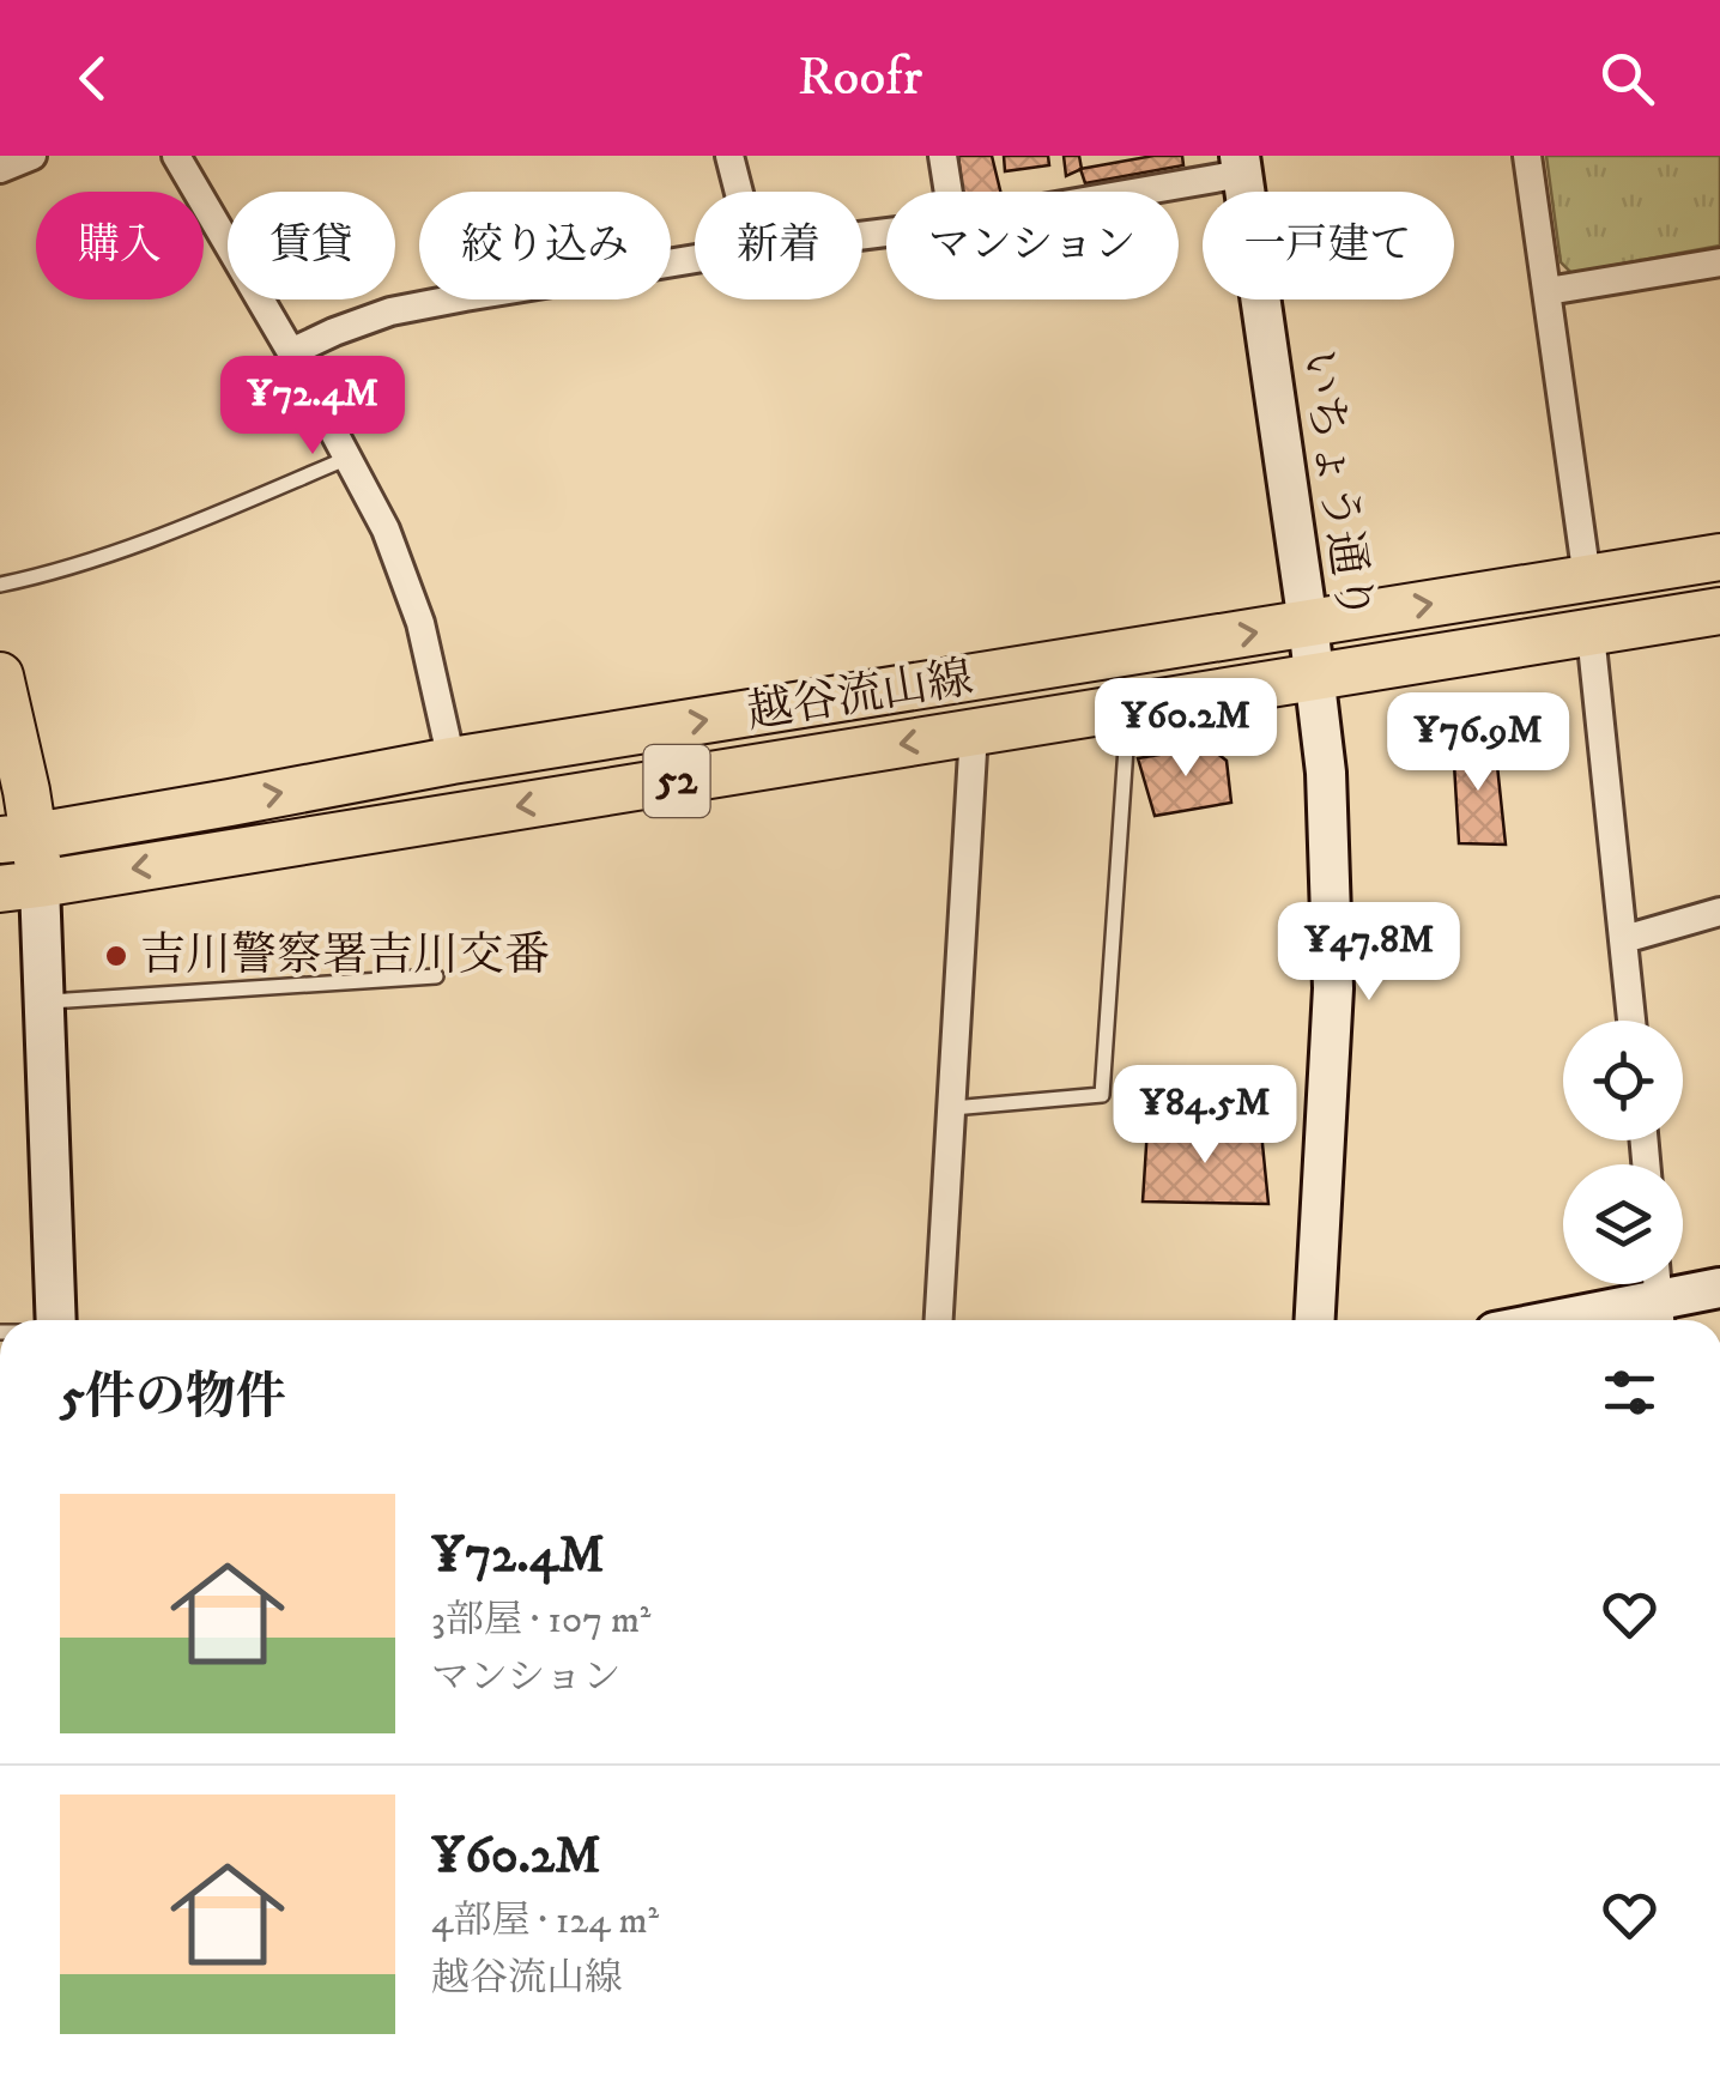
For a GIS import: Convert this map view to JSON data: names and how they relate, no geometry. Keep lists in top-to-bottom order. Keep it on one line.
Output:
{"streets":{"main road":["越谷流山線","52"],"street":["いちょう通り"]},"crossings":[["いちょう通り","越谷流山線"]],"places":["吉川警察署吉川交番"],"page":{"header":"Roofr","chip":["購入","賃貸","絞り込み","新着","マンション","一戸建て"],"price":["¥72.4M","¥60.2M","¥76.9M","¥47.8M","¥84.5M"],"heading":"5件の物件","list":[{"name":"¥72.4M","note":"3部屋 · 107 m² · マンション"},{"name":"¥60.2M","note":"4部屋 · 124 m² · 越谷流山線"}]}}
